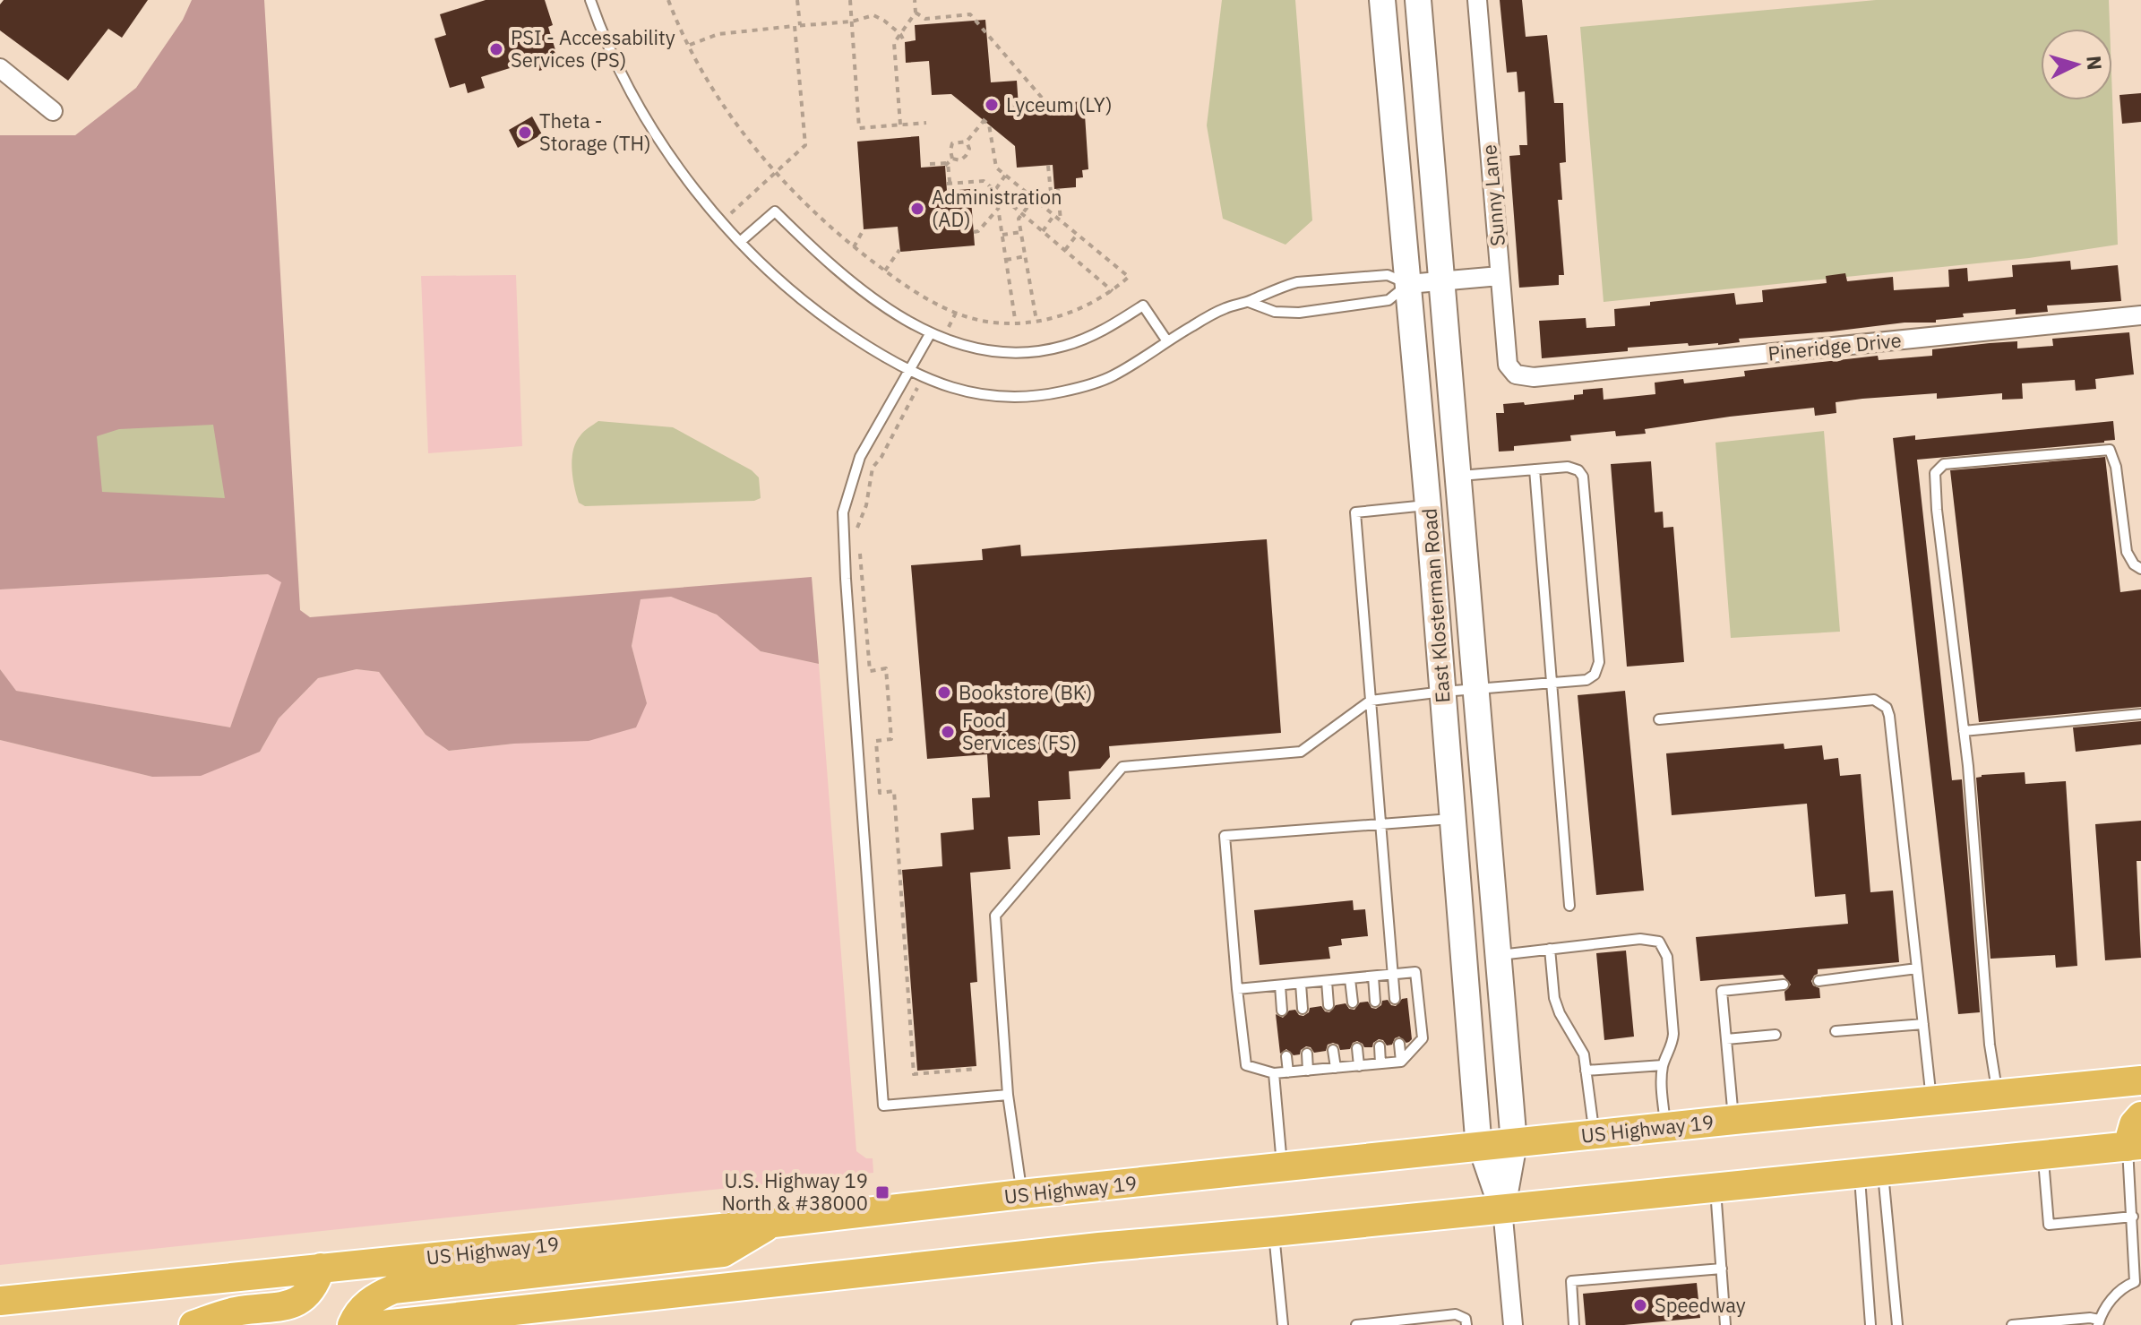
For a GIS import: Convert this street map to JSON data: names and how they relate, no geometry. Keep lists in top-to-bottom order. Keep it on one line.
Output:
{"streets":{"highway":["US Highway 19"],"main road":["East Klosterman Road"],"street":["Sunny Lane","Pineridge Drive"]},"crossings":[["Sunny Lane","Pineridge Drive"],["East Klosterman Road","US Highway 19"]],"places":{"other":["PSI - Accessability Services (PS)","Lyceum (LY)","Theta - Storage (TH)","Administration (AD)","Bookstore (BK)","Food Services (FS)","Speedway"],"transit":["U.S. Highway 19 North & #38000"]},"north":"right"}
